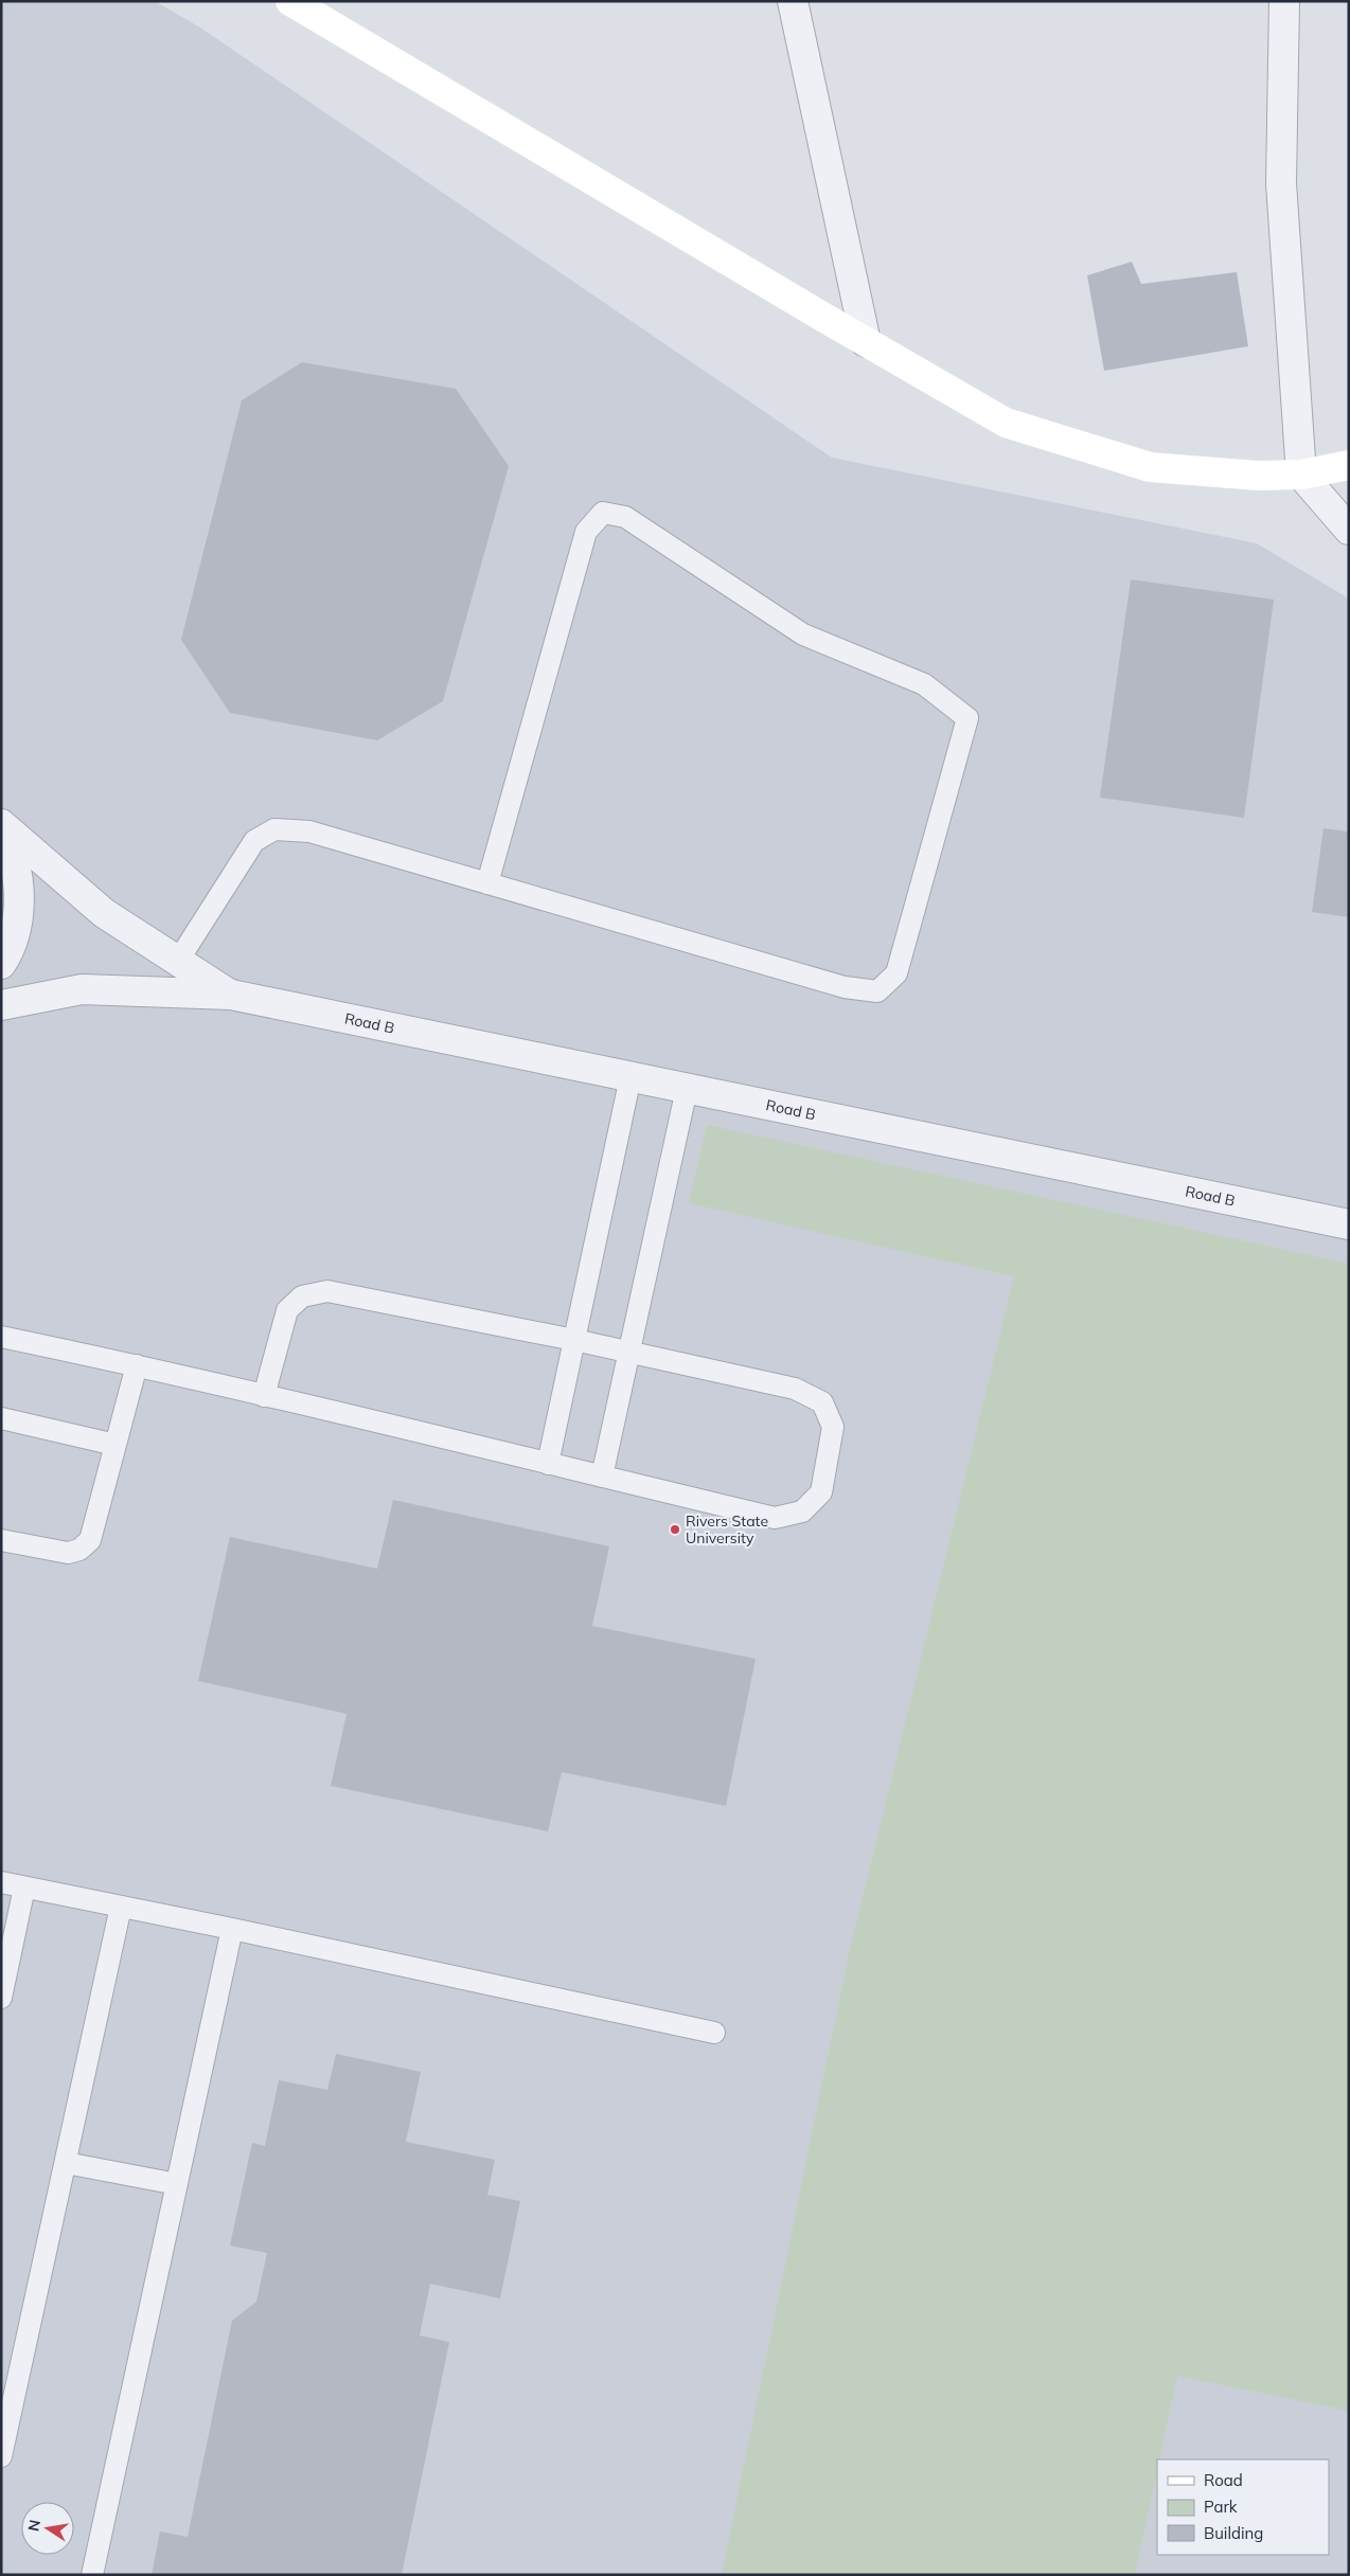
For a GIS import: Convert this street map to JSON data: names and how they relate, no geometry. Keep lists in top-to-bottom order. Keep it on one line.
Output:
{"streets":{"street":["Road B"]},"places":["Rivers State University"],"legend":["Road","Park","Building"],"north":"left"}
